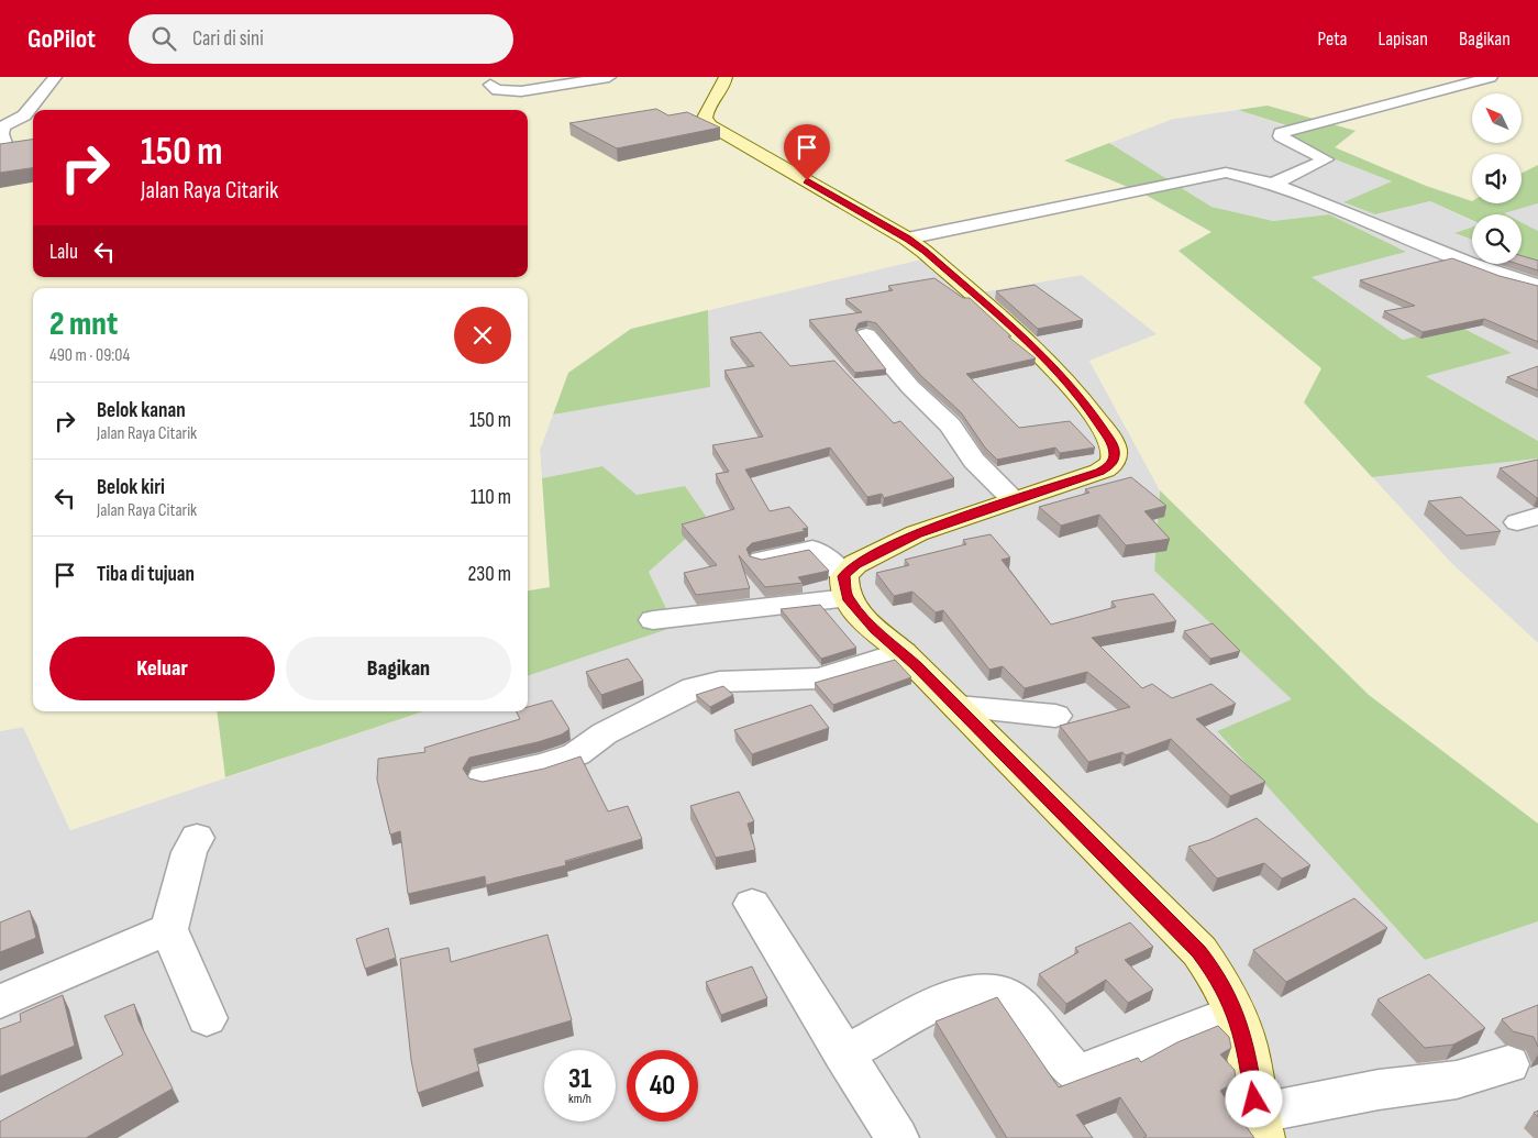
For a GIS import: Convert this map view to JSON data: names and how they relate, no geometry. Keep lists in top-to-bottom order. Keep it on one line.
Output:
{"north":"top left","page":{"header":"GoPilot","search":"Cari di sini","nav":["Peta","Lapisan","Bagikan"],"turn":["150 m","Jalan Raya Citarik"],"then":"Lalu","heading":["2 mnt","490 m · 09:04"],"list":[{"name":"Belok kanan","note":"Jalan Raya Citarik","value":"150 m"},{"name":"Belok kiri","note":"Jalan Raya Citarik","value":"110 m"},{"name":"Tiba di tujuan","value":"230 m"}],"buttons":["Keluar","Bagikan"],"speed":"31 km/h","limit":"40"}}
